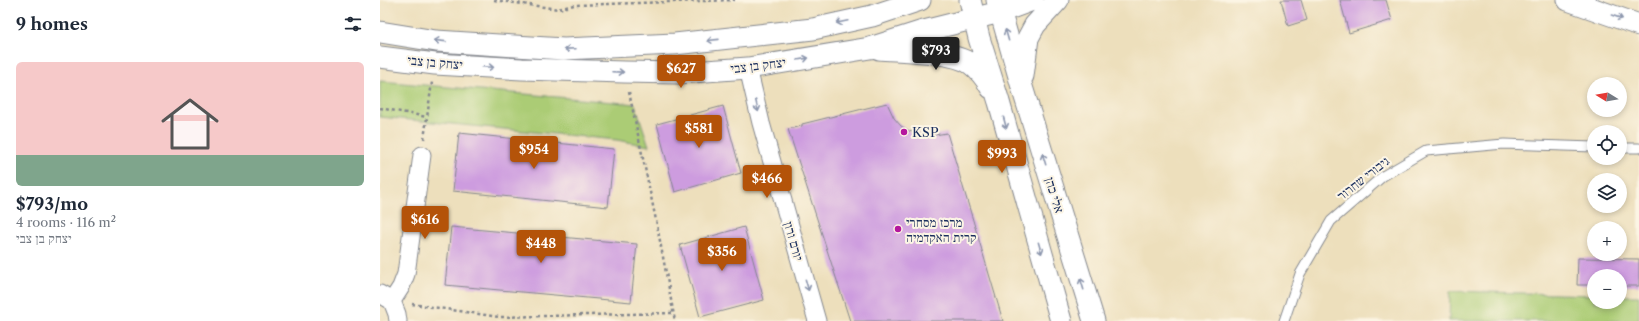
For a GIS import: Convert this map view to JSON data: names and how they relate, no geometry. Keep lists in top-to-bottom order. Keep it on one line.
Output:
{"streets":{"street":["יצחק בן צבי","אלי כהן","יורם ורון"],"lane":["גיבורי שחרור"]},"crossings":[["יצחק בן צבי","אלי כהן"],["יצחק בן צבי","יורם ורון"]],"one_way":["יורם ורון"],"places":["KSP","מרכז מסחרי קרית האקדמיה"],"north":"left","page":{"heading":"9 homes","price":["$793","$627","$581","$954","$993","$466","$616","$448","$356"],"list":[{"name":"$793/mo","note":"4 rooms · 116 m² · יצחק בן צבי"}],"map_buttons":["+","−"]}}
